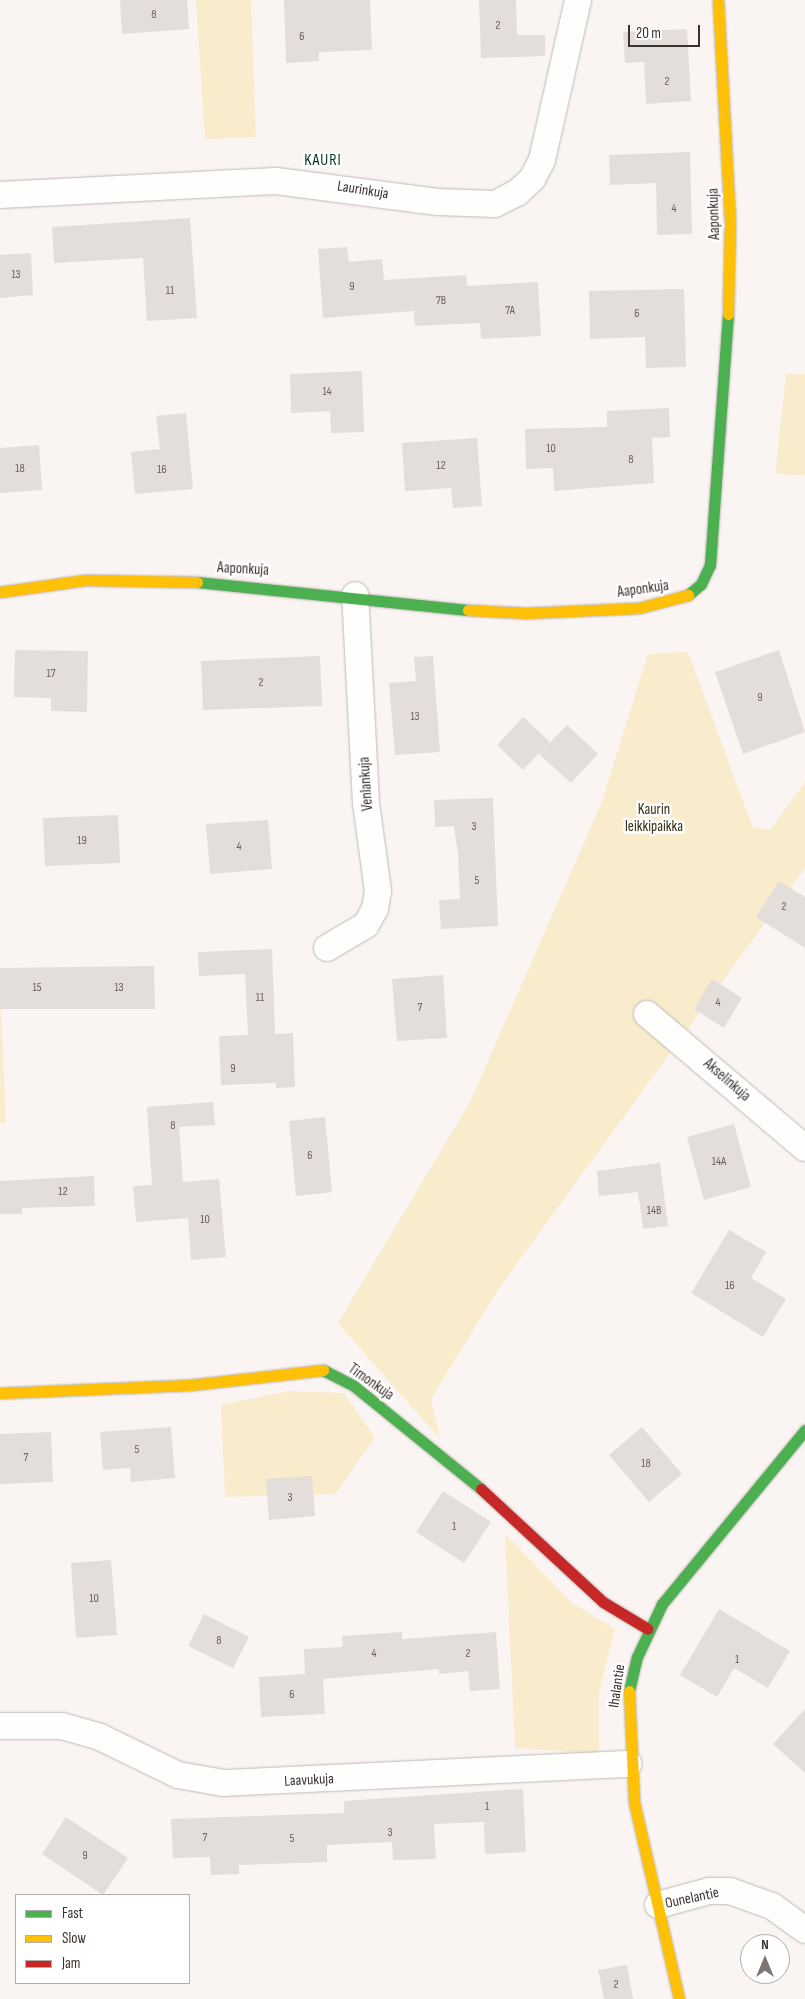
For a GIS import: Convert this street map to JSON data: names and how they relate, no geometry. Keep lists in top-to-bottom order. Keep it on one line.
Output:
{"streets":{"street":["Laurinkuja","Aaponkuja","Venlankuja","Akselinkuja","Timonkuja","Ihalantie","Laavukuja","Ounelantie"]},"crossings":[["Aaponkuja","Venlankuja"],["Timonkuja","Ihalantie"],["Ihalantie","Laavukuja"],["Ihalantie","Ounelantie"]],"districts":["KAURI"],"parks":["Kaurin leikkipaikka"],"house_numbers":["8","2","6","2","4","13","9","11","7B","7A","6","14","10","8","12","18","16","17","2","9","13","3","19","4","5","2","15","13","11","4","7","9","8","6","14A","12","14B","10","16","5","7","18","3","1","10","8","4","2","1","6","1","3","7","5","9","2"],"legend":["Fast","Slow","Jam"],"scale_bar":"20 m","north":"top"}
